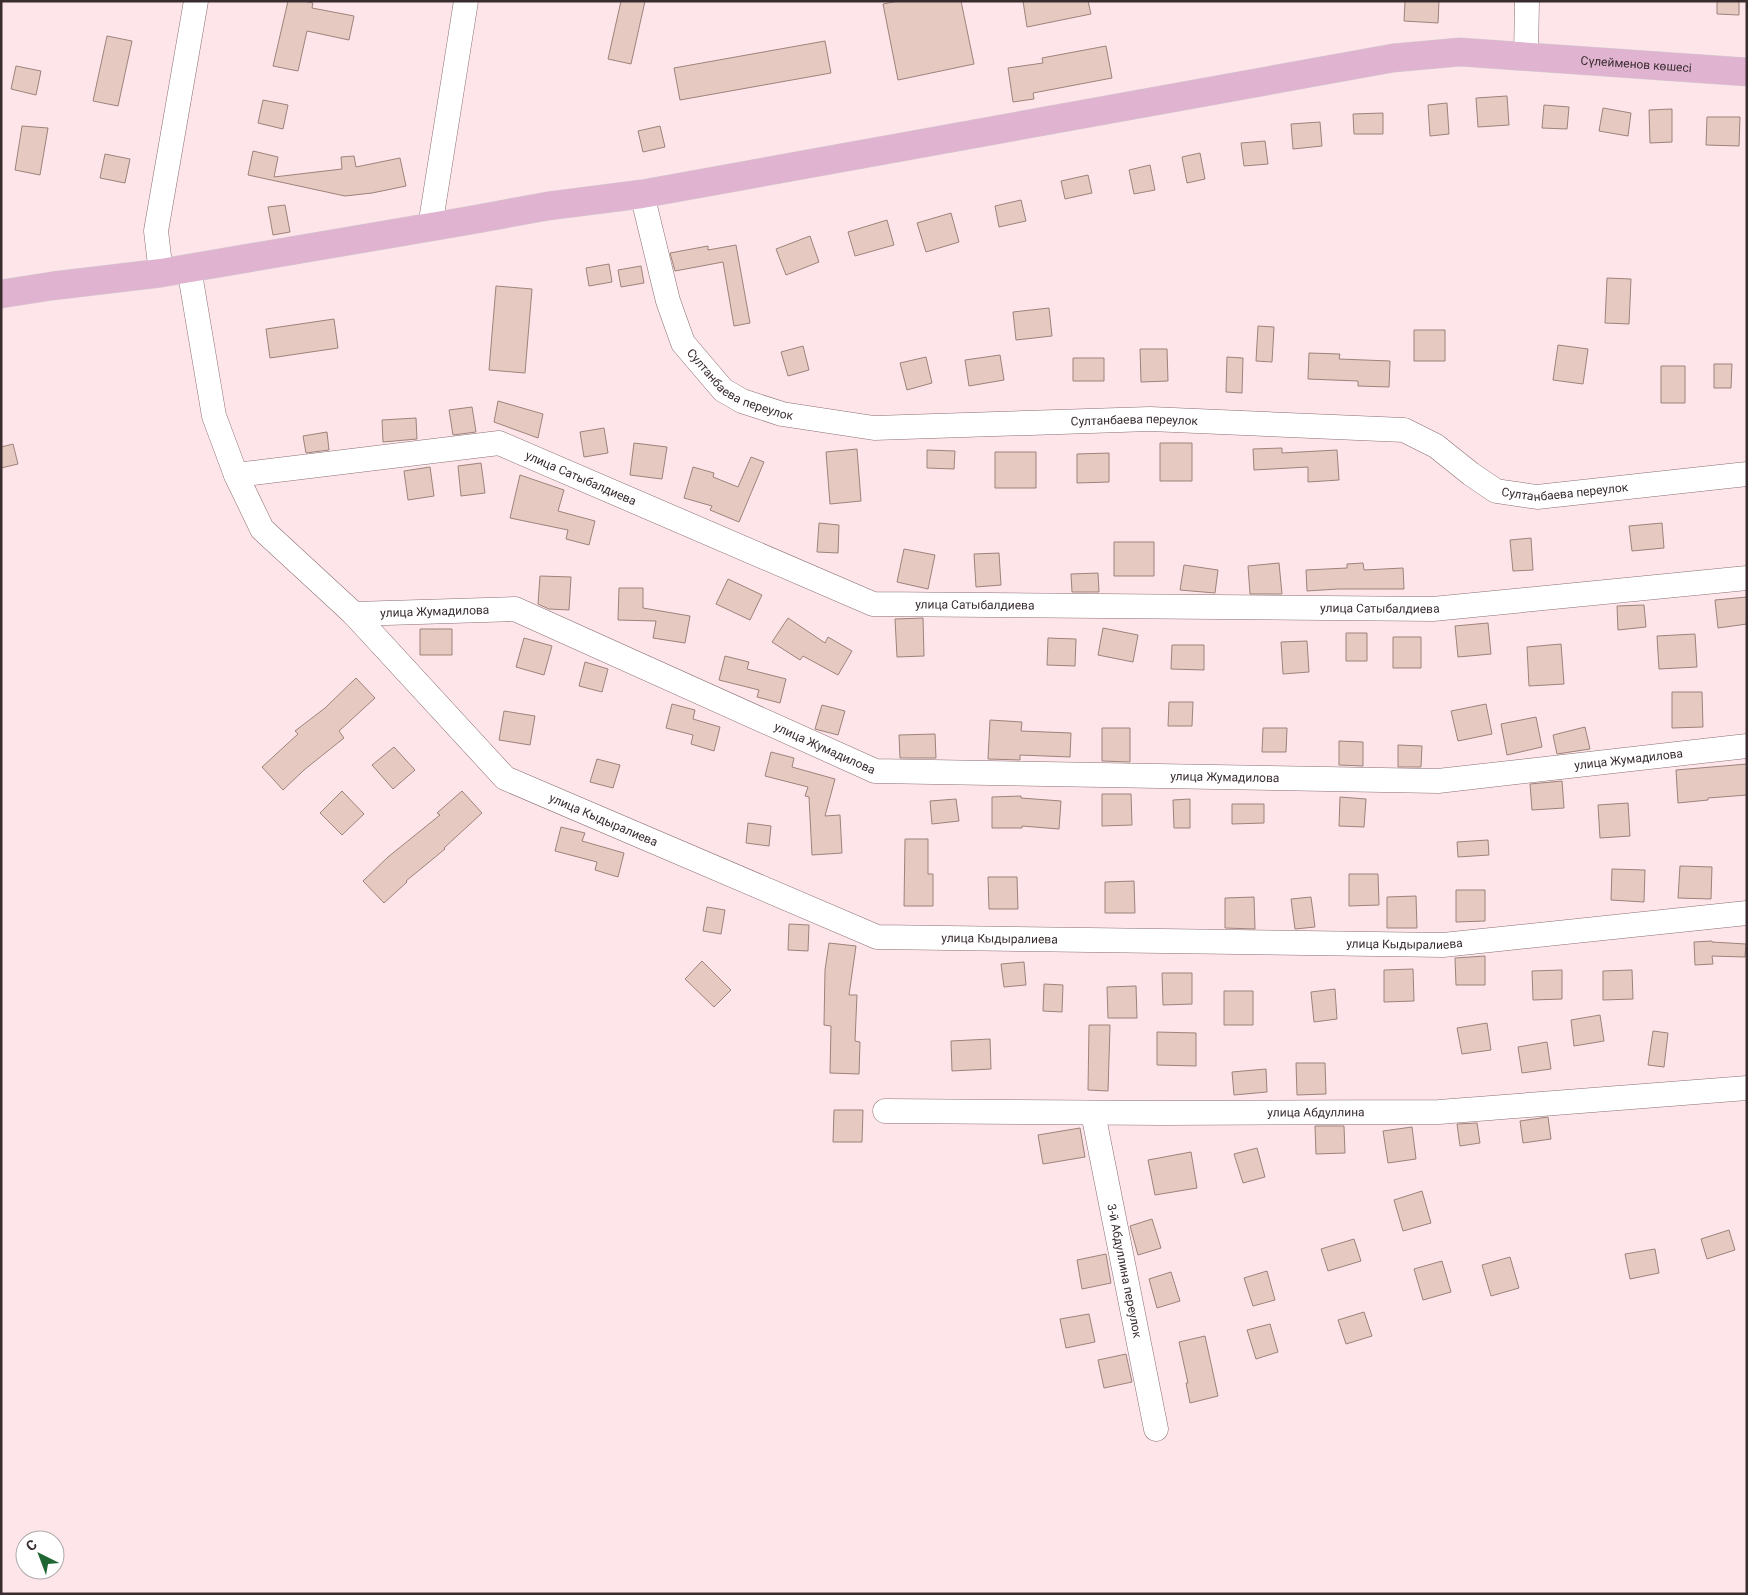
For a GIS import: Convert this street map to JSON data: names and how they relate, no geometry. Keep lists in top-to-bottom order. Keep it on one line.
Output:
{"streets":{"main road":["Сүлейменов көшесі"],"street":["Султанбаева переулок","улица Сатыбалдиева","улица Жумадилова","улица Кыдыралиева","улица Абдуллина","3-й Абдуллина переулок"]},"crossings":[["Сүлейменов көшесі","Султанбаева переулок"],["улица Жумадилова","улица Кыдыралиева"],["улица Абдуллина","3-й Абдуллина переулок"]],"north":"top left"}
